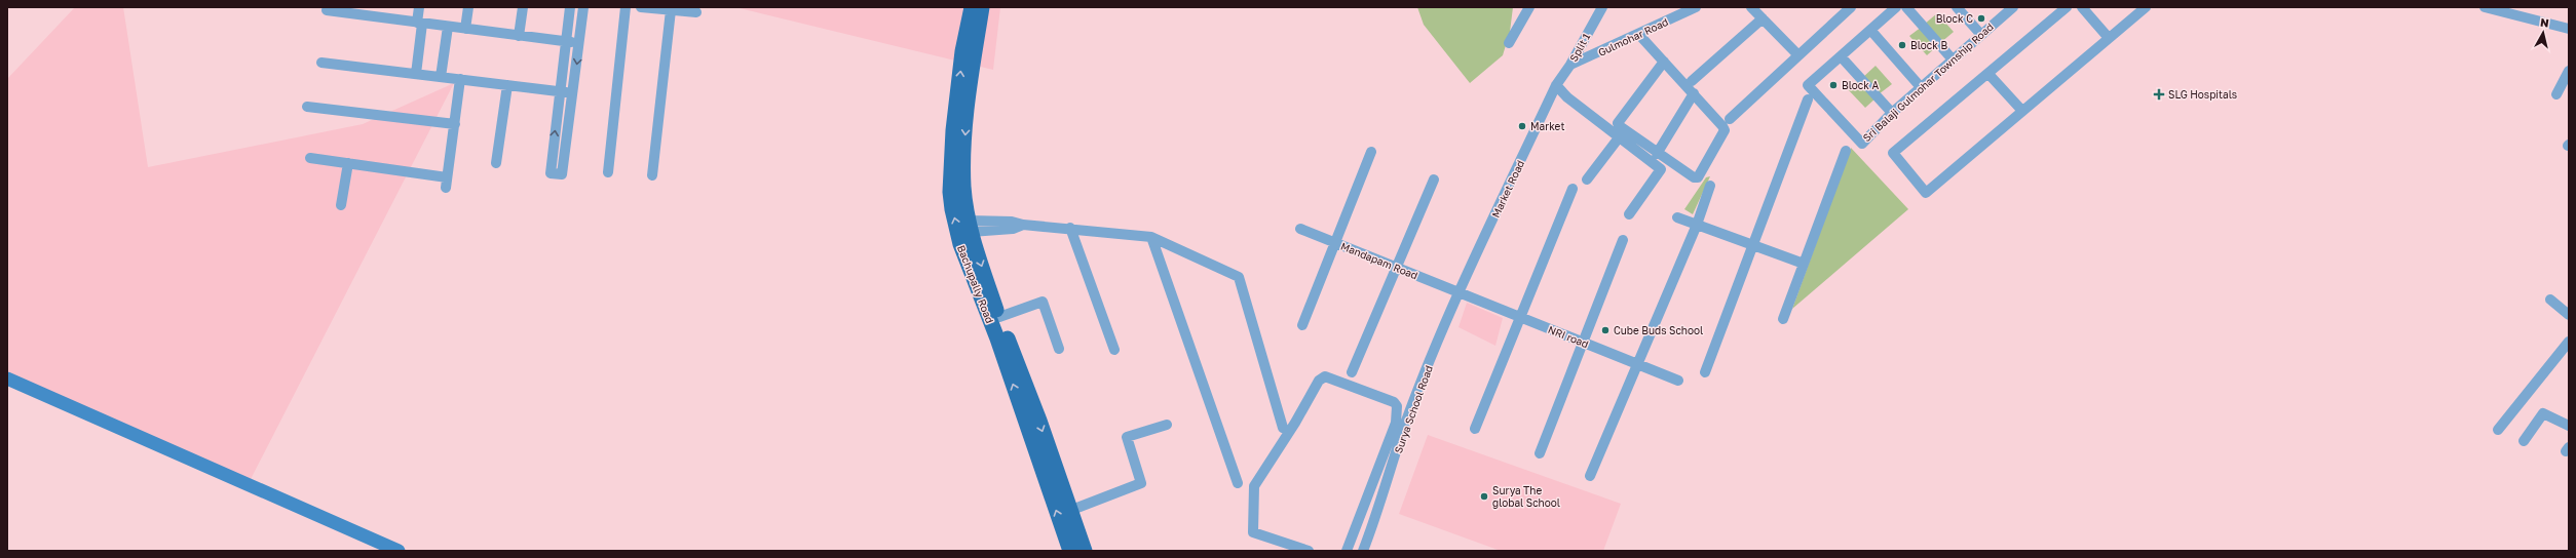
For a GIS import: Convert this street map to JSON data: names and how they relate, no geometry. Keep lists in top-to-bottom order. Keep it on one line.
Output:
{"streets":{"main road":["Bachupally Road"],"street":["Gulmohar Road","Split 1","Sri Balaji Gulmohar Township Road","Market Road","Mandapam Road","NRI road","Surya School Road"]},"crossings":[["Gulmohar Road","Split 1"],["Split 1","Market Road"],["Market Road","Mandapam Road"],["Market Road","NRI road"],["Market Road","Surya School Road"],["Mandapam Road","NRI road"],["Mandapam Road","Surya School Road"],["NRI road","Surya School Road"]],"places":{"other":["Block C","Block B","Block A","Market","Cube Buds School","Surya The global School"],"health":["SLG Hospitals"]},"north":"top"}
